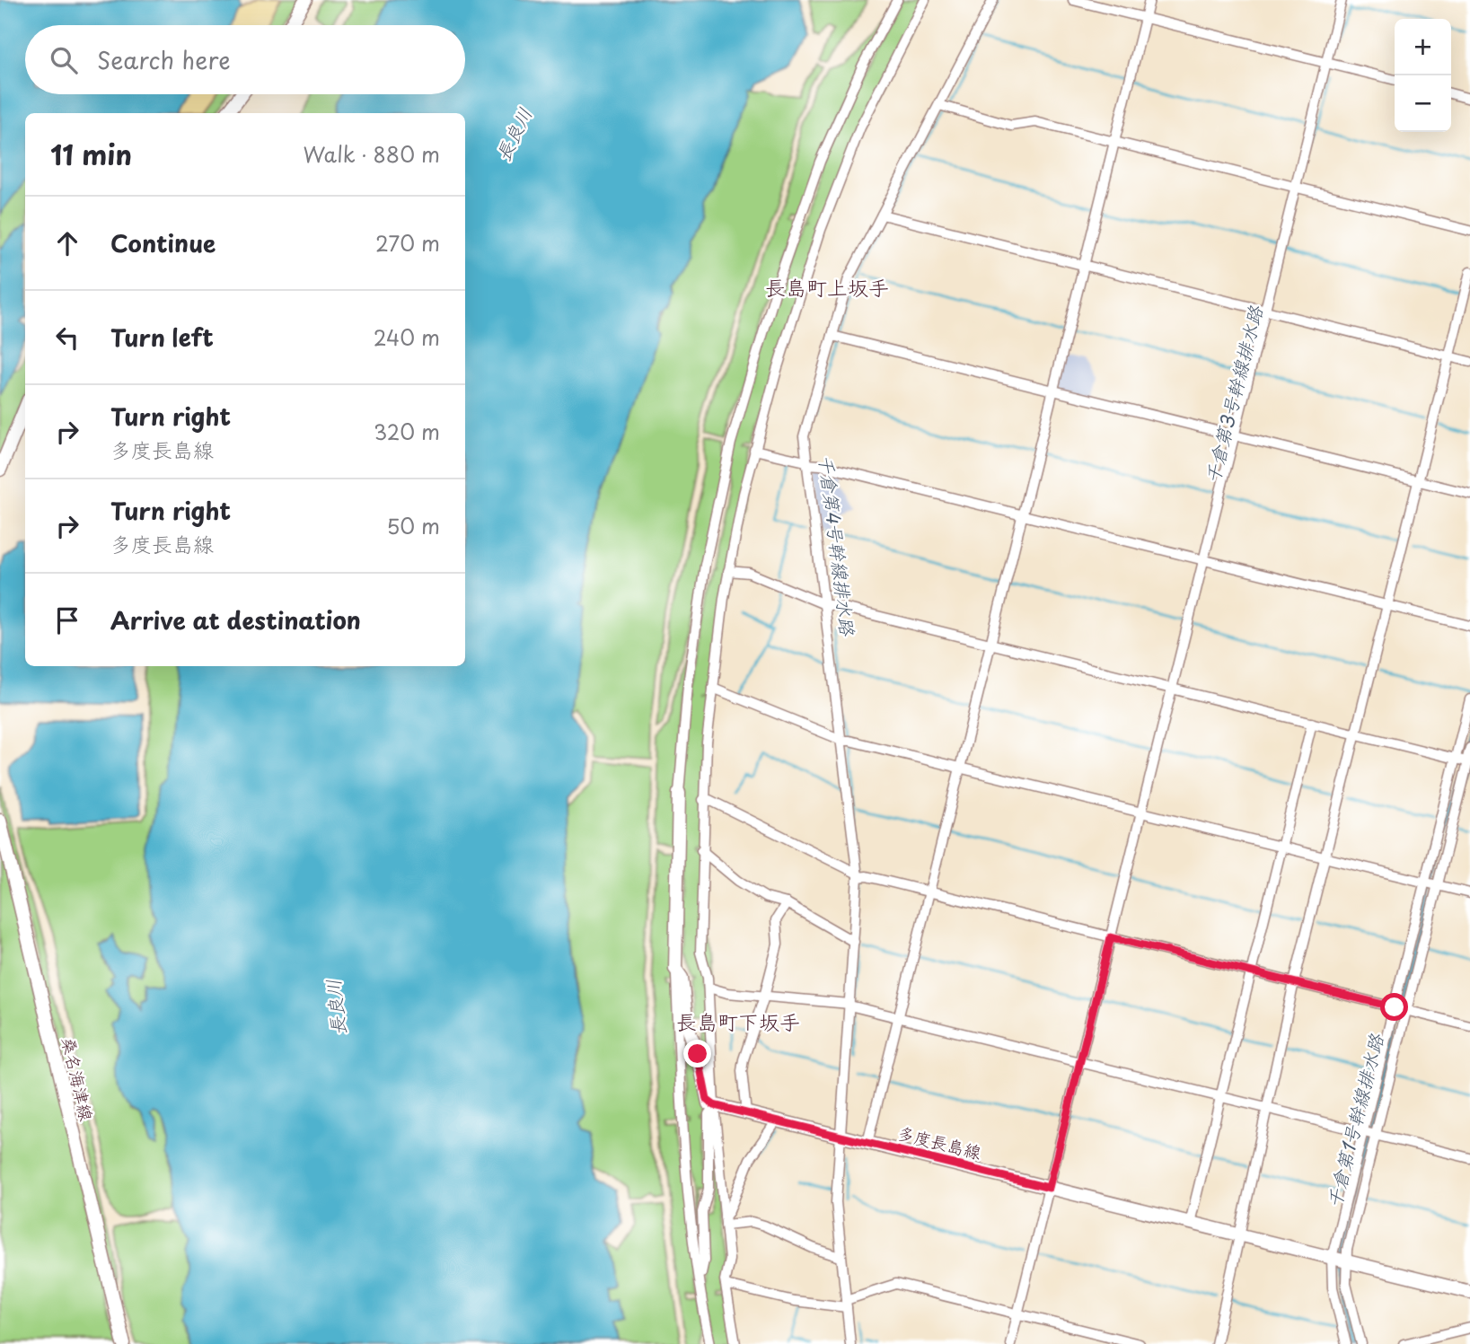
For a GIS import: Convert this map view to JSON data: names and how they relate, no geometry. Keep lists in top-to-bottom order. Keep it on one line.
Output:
{"streets":{"main road":["桑名海津線","多度長島線"]},"districts":["長島町上坂手","長島町下坂手"],"water":["長良川","千倉第3号幹線排水路","千倉第4号幹線排水路","千倉第1号幹線排水路"],"page":{"map_buttons":["+","−"],"search":"Search here","heading":["11 min","Walk · 880 m"],"list":[["Continue","270 m"],["Turn left","240 m"],["Turn right","多度長島線","320 m"],["Turn right","多度長島線","50 m"],"Arrive at destination"]}}
